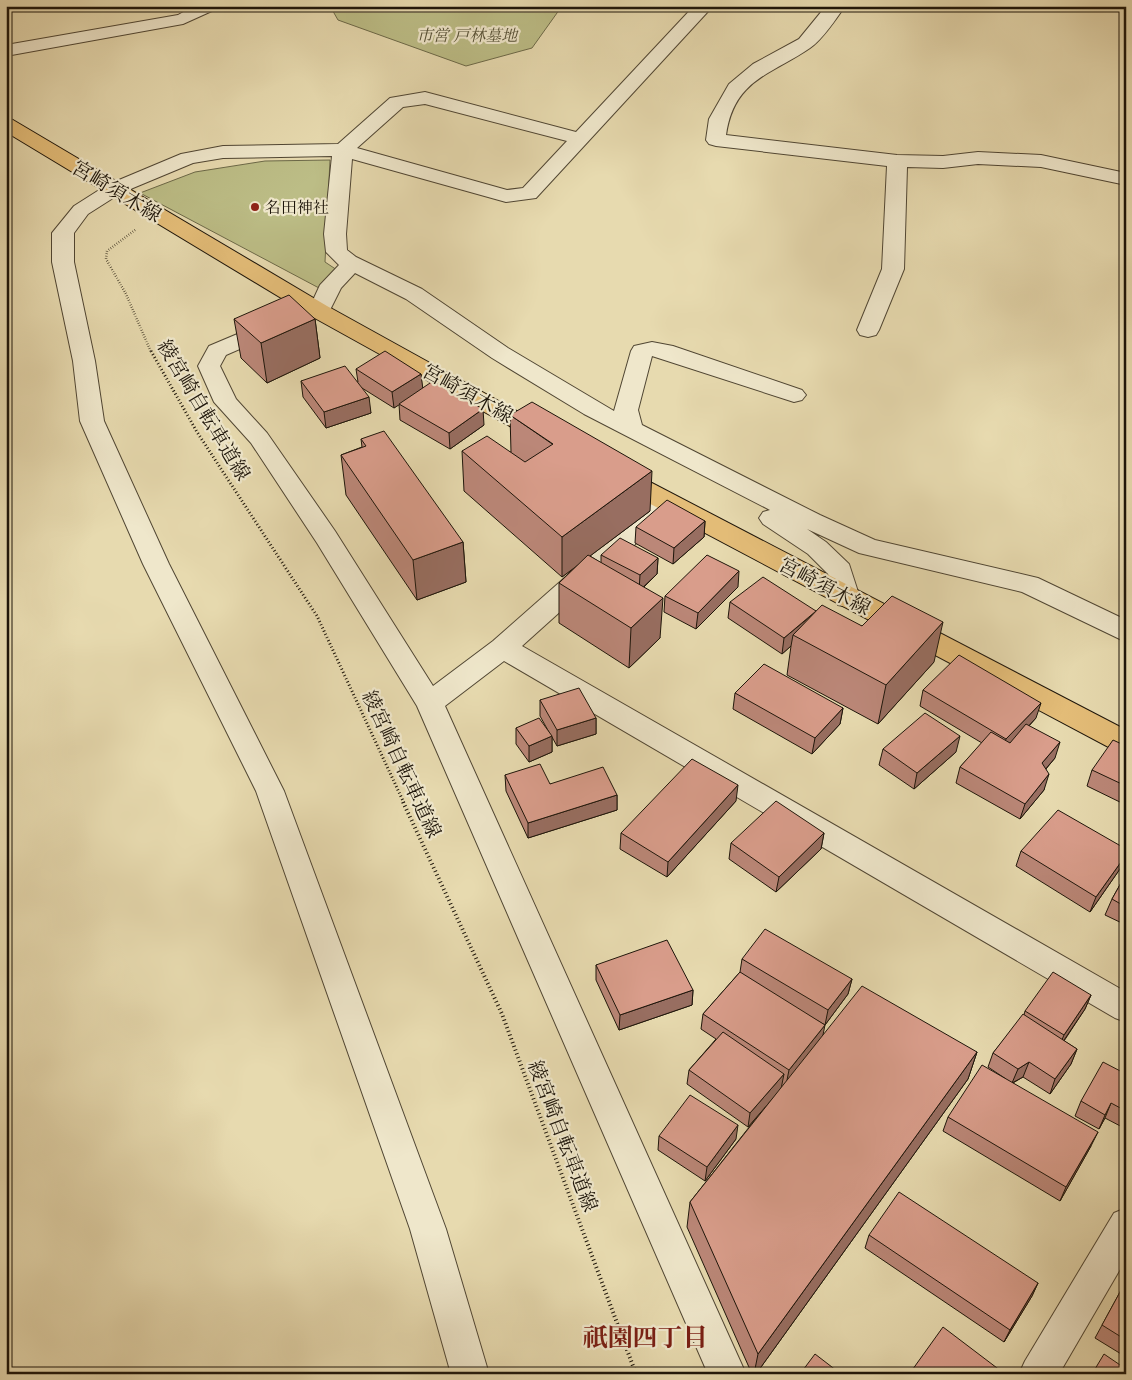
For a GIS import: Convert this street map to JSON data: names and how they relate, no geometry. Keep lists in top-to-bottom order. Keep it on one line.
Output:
{"streets":{"main road":["宮崎須木線"],"path":["綾宮崎自転車道線"]},"crossings":[["宮崎須木線","綾宮崎自転車道線"]],"districts":["祇園四丁目"],"parks":["市営 戸林墓地"],"places":["名田神社"]}
